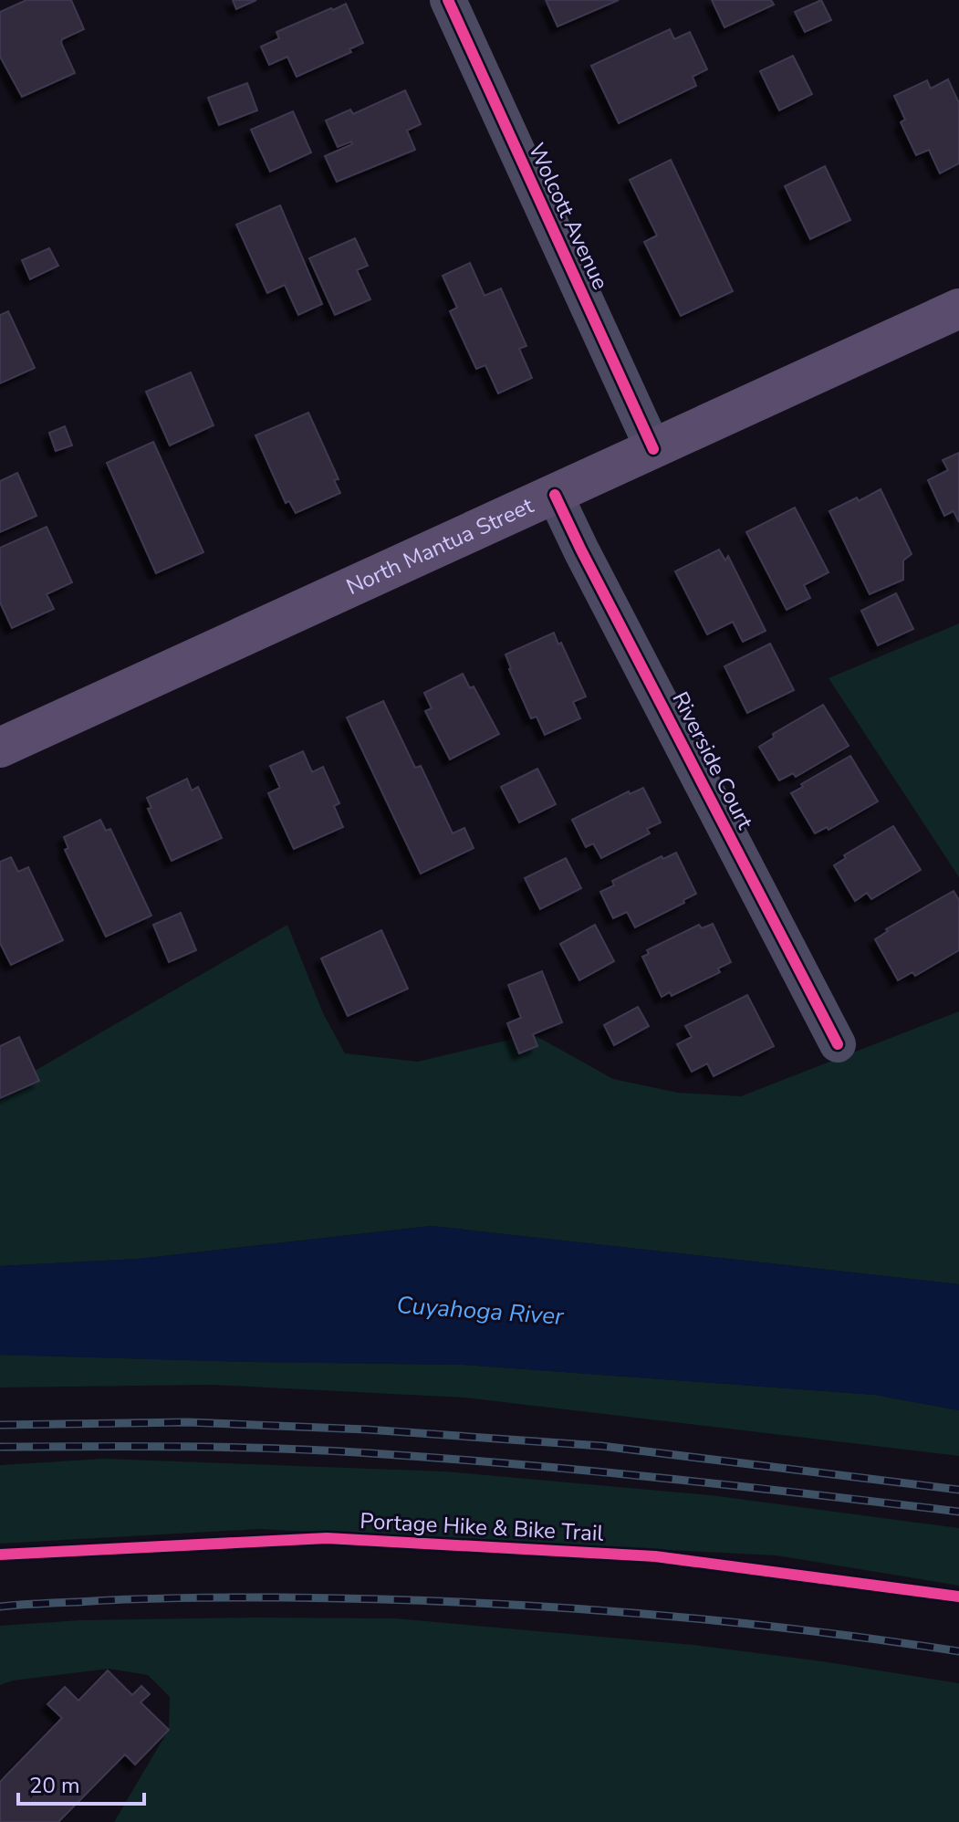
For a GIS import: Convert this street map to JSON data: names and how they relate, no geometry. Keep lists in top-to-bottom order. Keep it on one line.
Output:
{"streets":{"main road":["North Mantua Street"],"street":["Wolcott Avenue","Riverside Court"],"cycle path":["Portage Hike & Bike Trail"]},"crossings":[["Wolcott Avenue","North Mantua Street"],["North Mantua Street","Riverside Court"]],"water":["Cuyahoga River"],"scale_bar":"20 m"}
